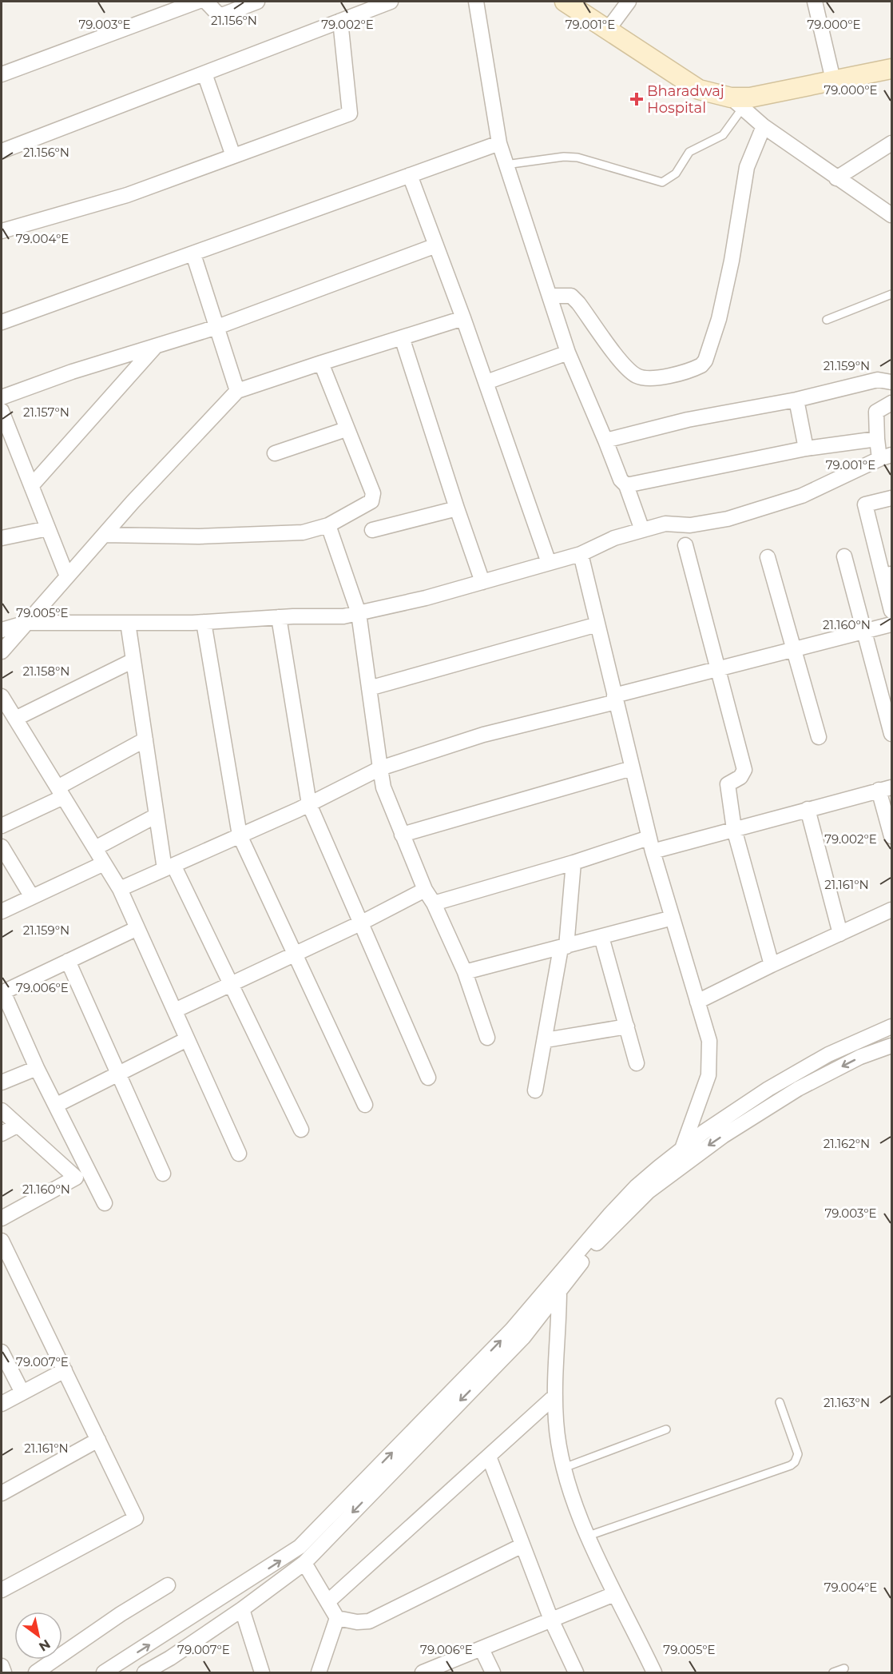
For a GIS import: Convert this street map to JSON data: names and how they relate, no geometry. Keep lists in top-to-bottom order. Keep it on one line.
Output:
{"places":{"health":["Bharadwaj Hospital"]},"north":"bottom right","coordinates":["21.156°N","79.003°E","79.002°E","79.001°E","79.000°E","79.004°E","21.159°N","21.157°N","79.005°E","21.160°N","21.158°N","21.161°N","79.006°E","21.162°N","79.007°E","21.163°N"]}
